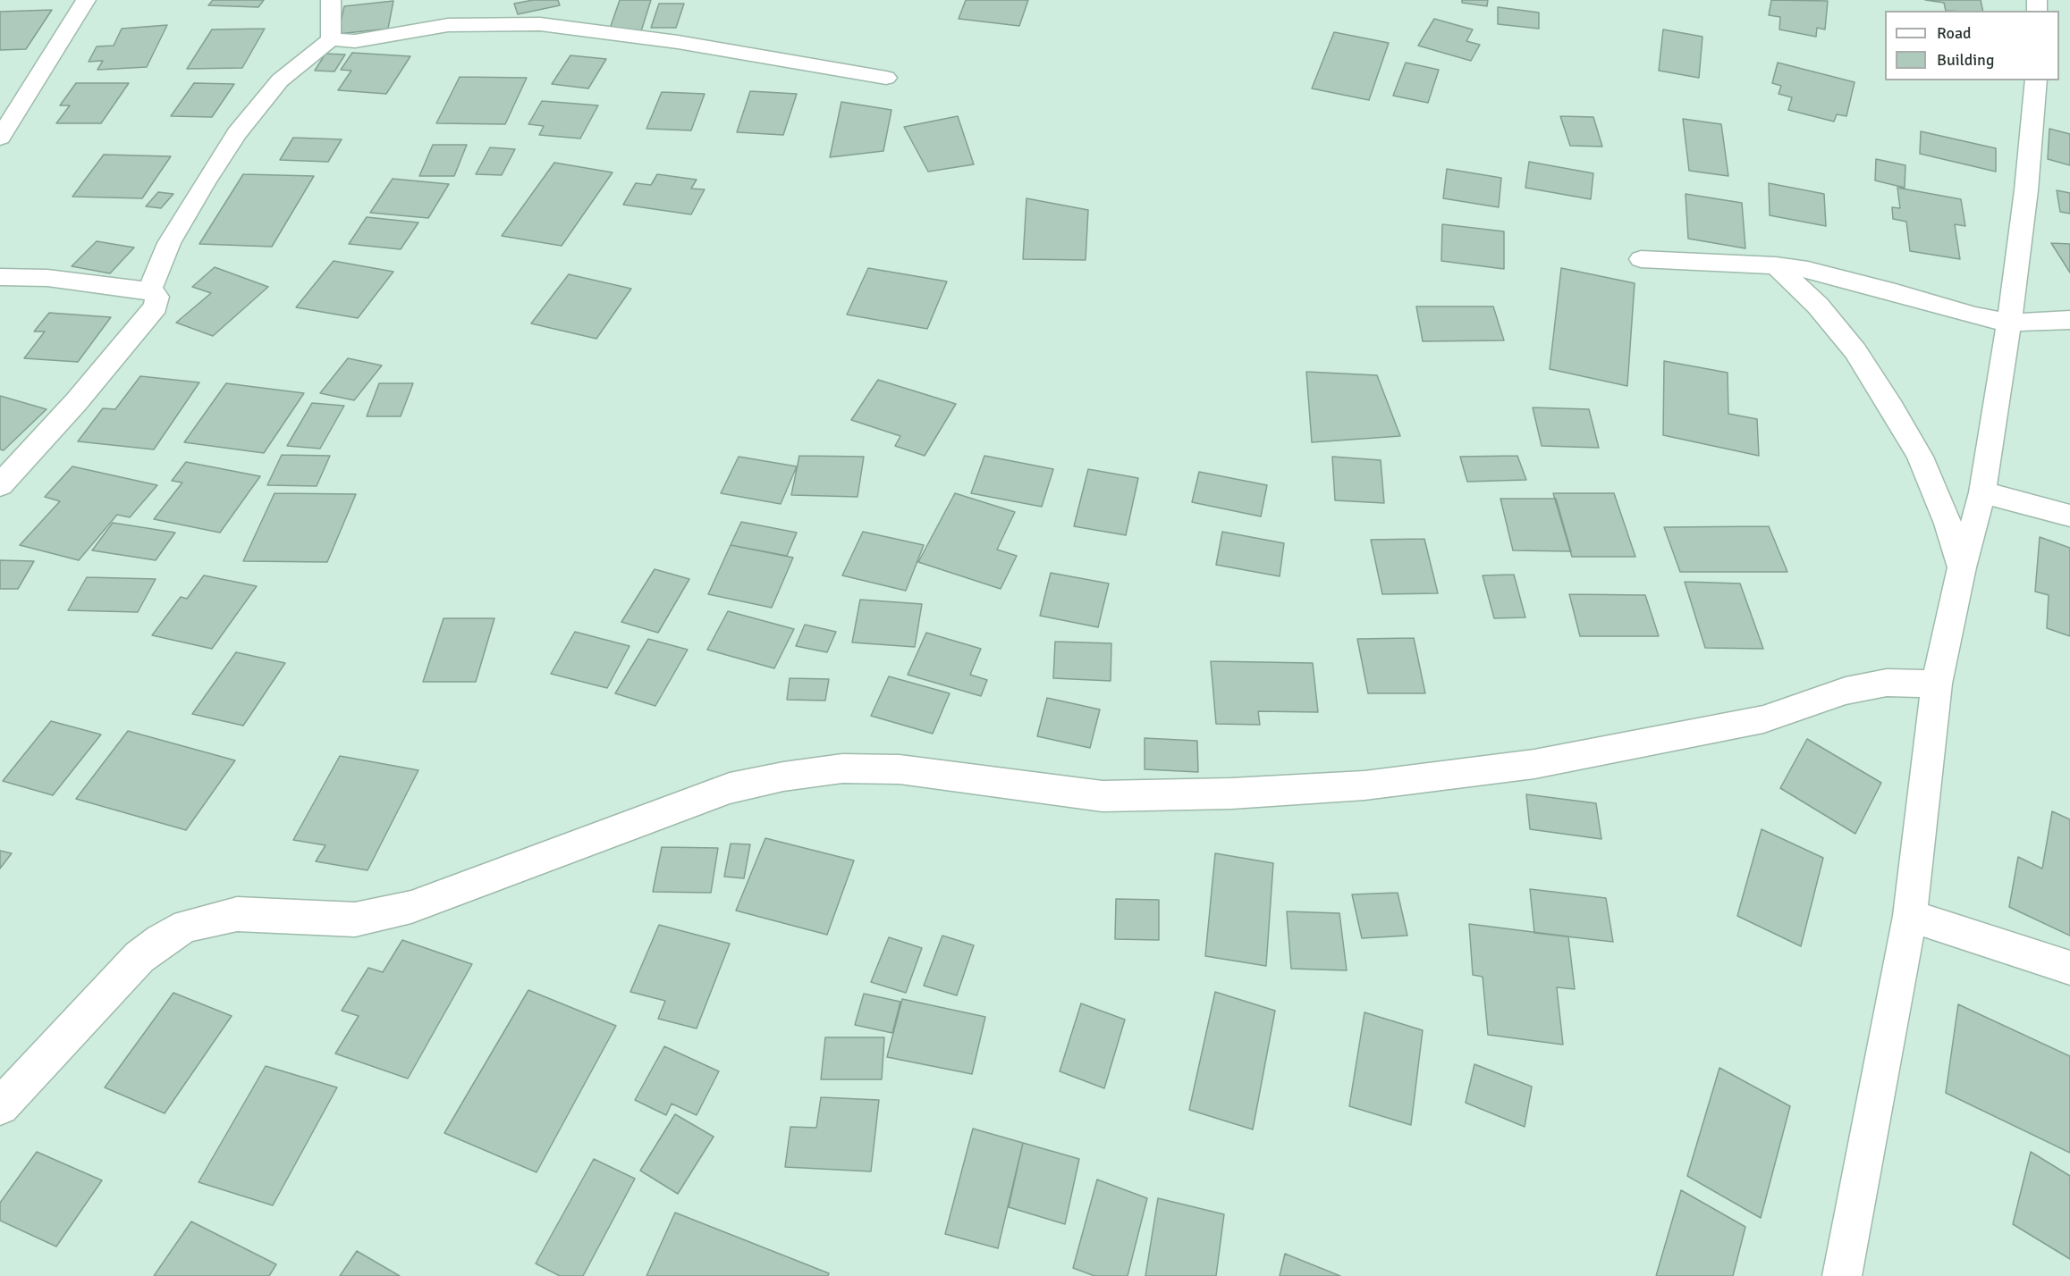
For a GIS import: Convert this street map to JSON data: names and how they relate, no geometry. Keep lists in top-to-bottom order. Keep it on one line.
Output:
{"legend":["Road","Building"]}
